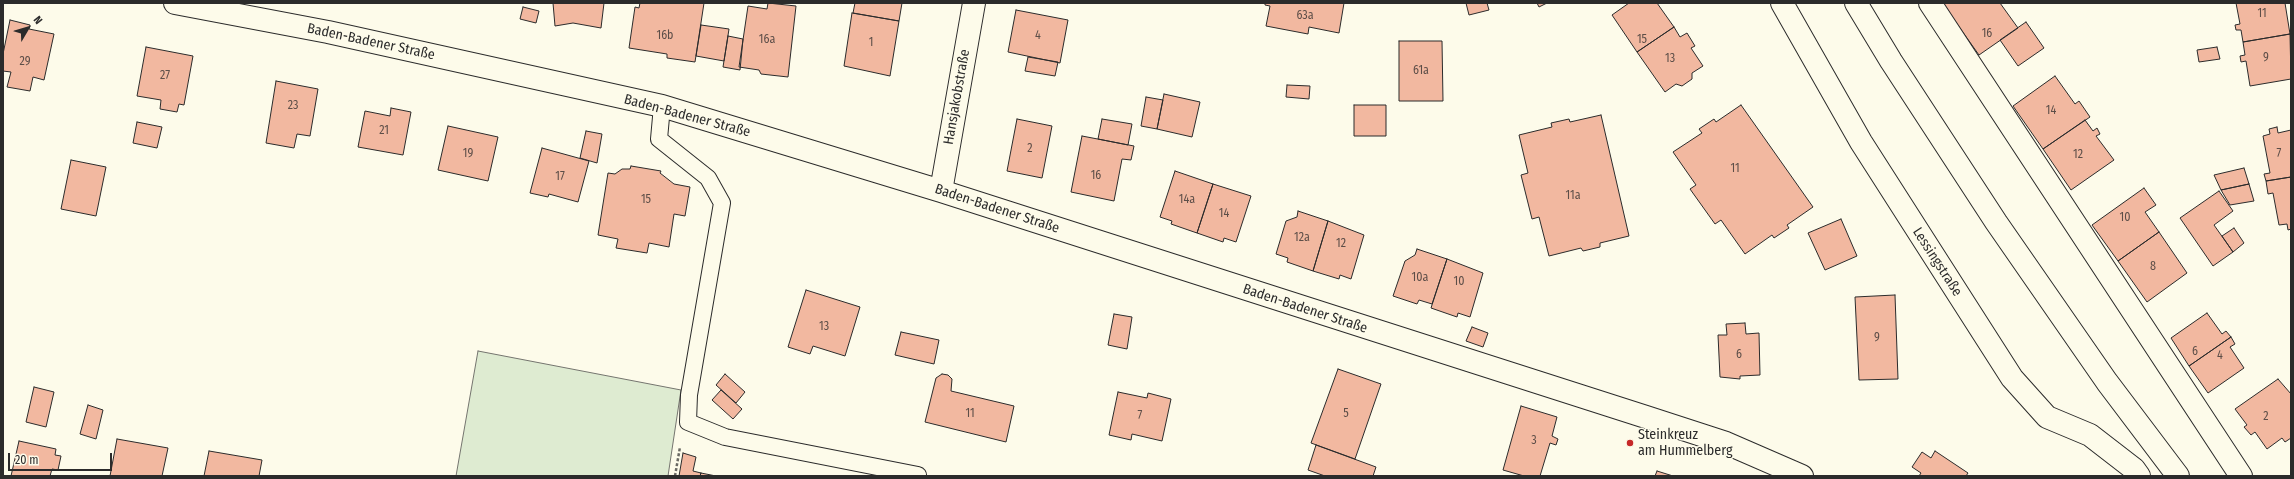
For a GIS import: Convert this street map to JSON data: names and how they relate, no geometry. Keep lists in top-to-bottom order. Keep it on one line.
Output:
{"streets":{"street":["Baden-Badener Straße","Hansjakobstraße","Lessingstraße"]},"crossings":[["Baden-Badener Straße","Hansjakobstraße"]],"places":["Steinkreuz am Hummelberg"],"house_numbers":["11","63a","16","16b","4","16a","15","1","9","13","29","61a","27","23","14","21","2","19","7","12","11","16","17","11a","15","14a","14","10","12a","12","8","10a","10","13","9","6","6","4","11","5","7","2","3"],"scale_bar":"20 m","north":"top right"}
